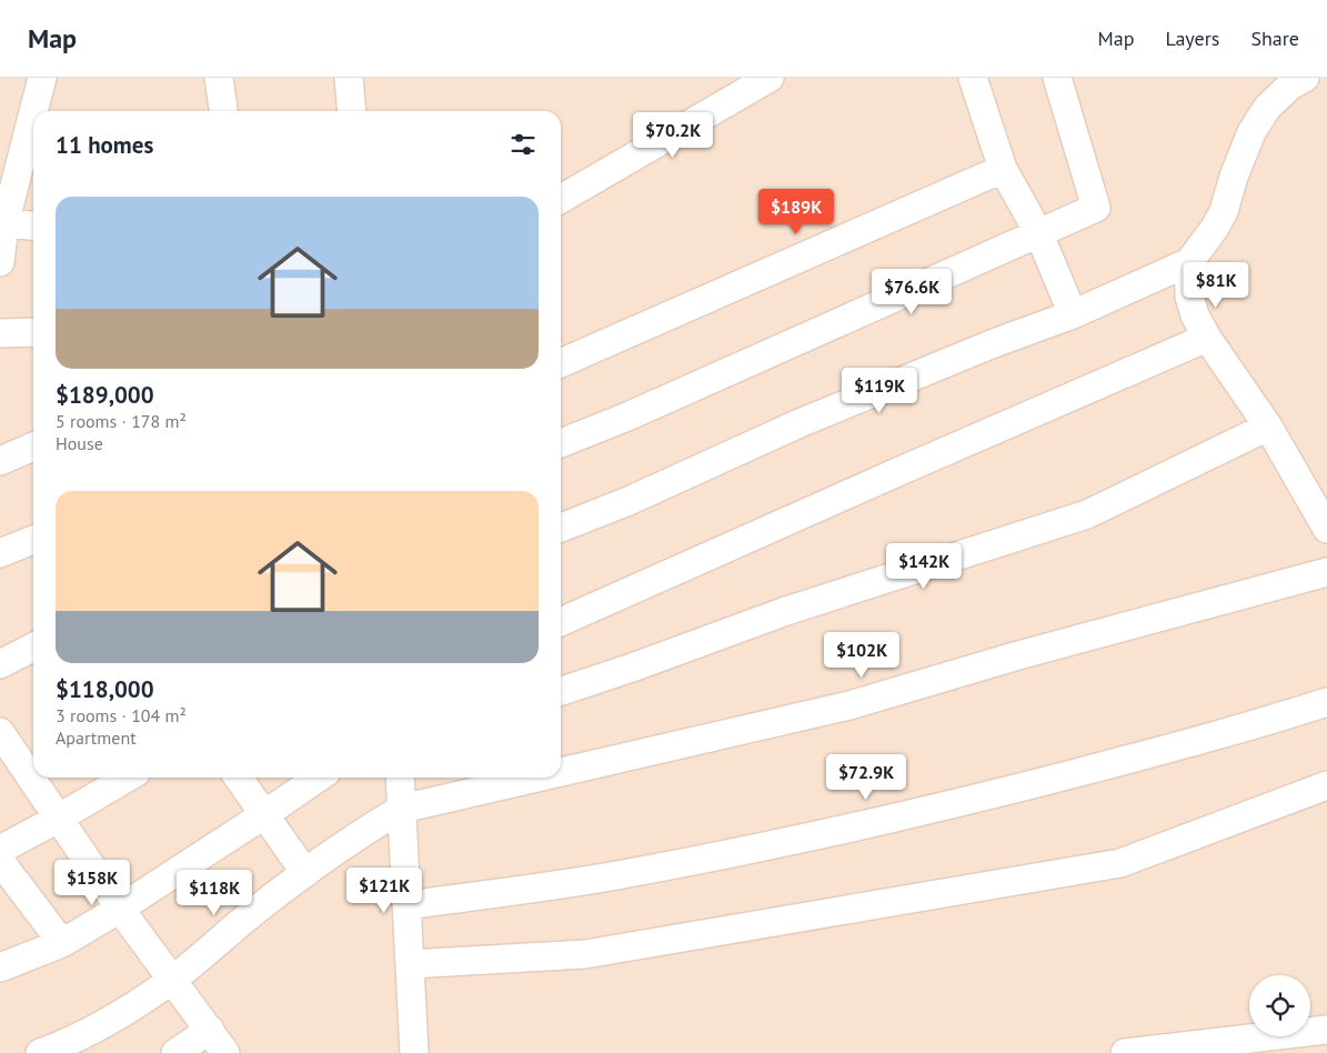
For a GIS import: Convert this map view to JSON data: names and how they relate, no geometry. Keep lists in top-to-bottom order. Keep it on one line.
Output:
{"page":{"header":"Map","nav":["Map","Layers","Share"],"heading":"11 homes","price":["$70.2K","$189K","$81K","$76.6K","$119K","$142K","$102K","$72.9K","$158K","$121K","$118K"],"list":[{"name":"$189,000","note":"5 rooms · 178 m² · House"},{"name":"$118,000","note":"3 rooms · 104 m² · Apartment"}]}}
